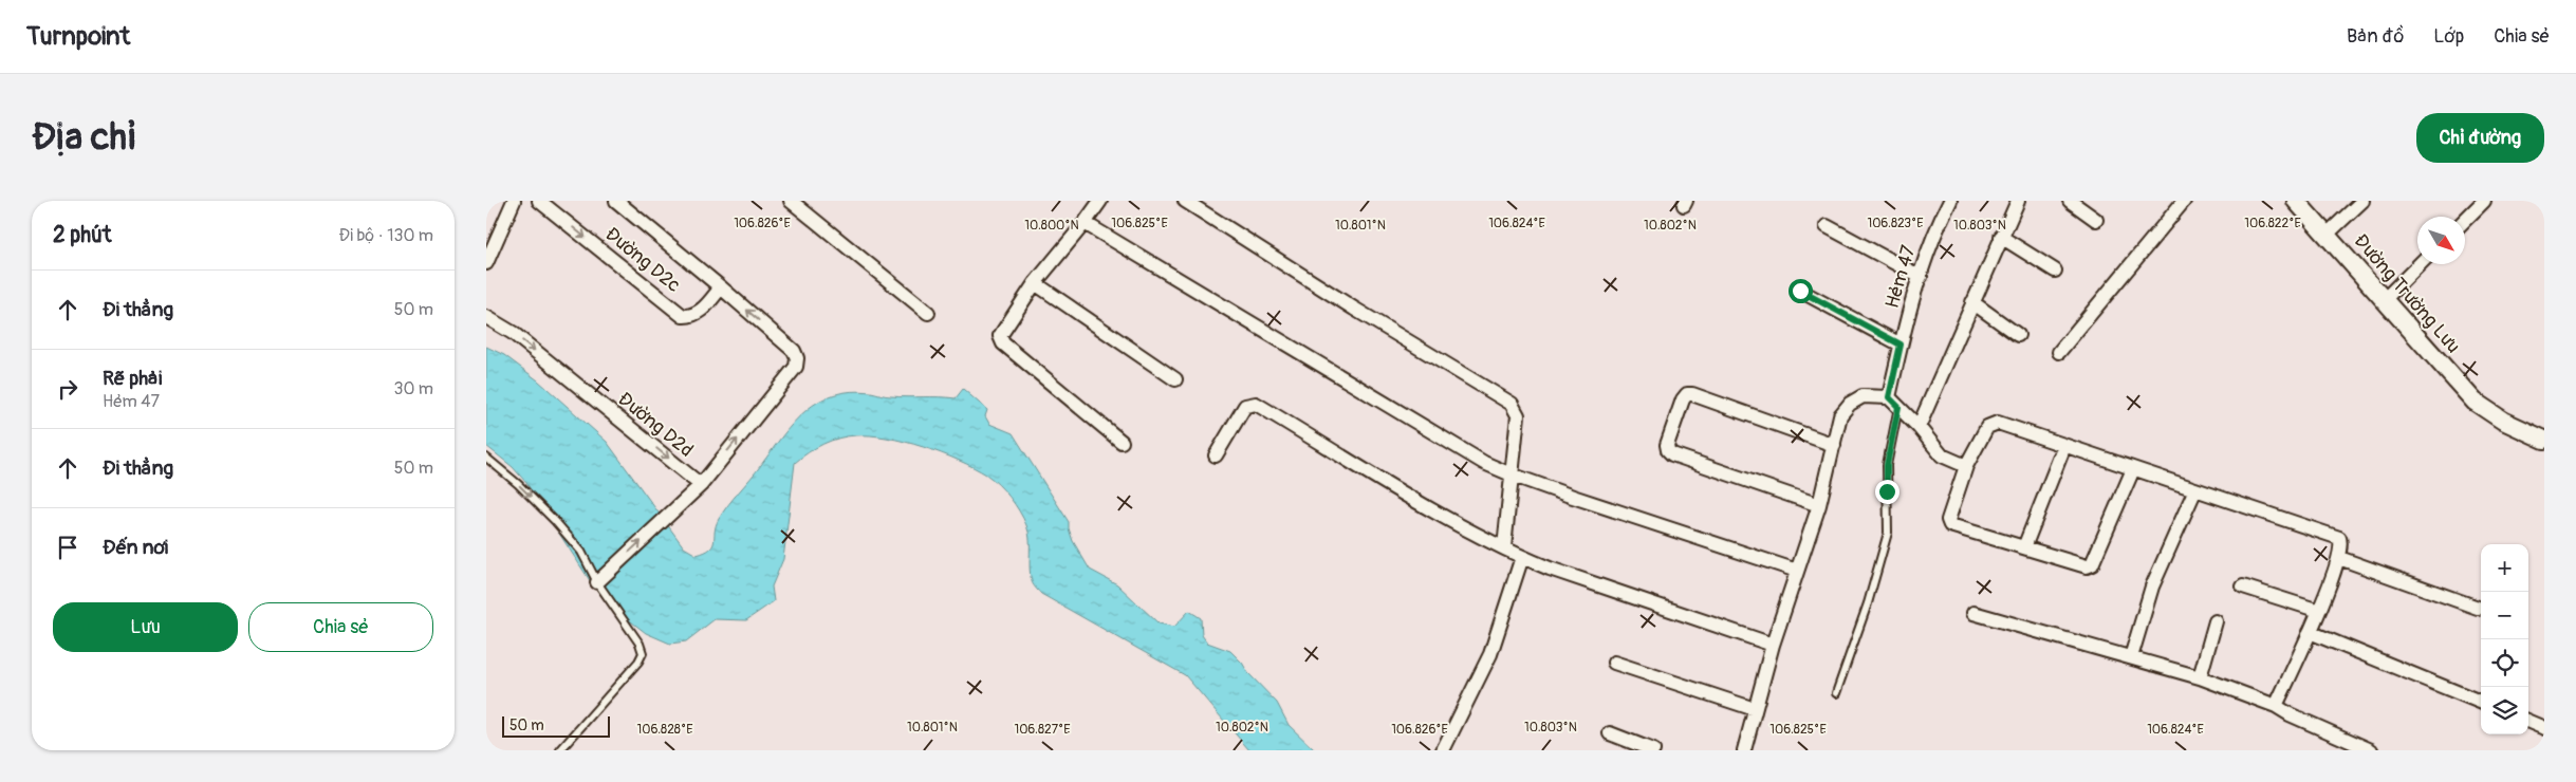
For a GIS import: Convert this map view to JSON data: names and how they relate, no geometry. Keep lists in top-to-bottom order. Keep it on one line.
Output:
{"streets":{"street":["Đường D2c","Hẻm 47","Đường Trường Lưu","Đường D2d"]},"one_way":["Đường D2d"],"scale_bar":"50 m","north":"bottom right","page":{"header":"Turnpoint","nav":["Bản đồ","Lớp","Chia sẻ"],"buttons":["Chỉ đường",["Lưu","Chia sẻ"]],"title":"Địa chỉ","heading":["2 phút","Đi bộ · 130 m"],"list":[["Đi thẳng","50 m"],["Rẽ phải","Hẻm 47","30 m"],["Đi thẳng","50 m"],"Đến nơi"],"map_buttons":["+","−"],"scale":"50 m"},"coordinates":["106.826°E","106.825°E","106.824°E","106.823°E","106.822°E","10.800°N","10.801°N","10.802°N","10.803°N","106.828°E","106.827°E"]}
